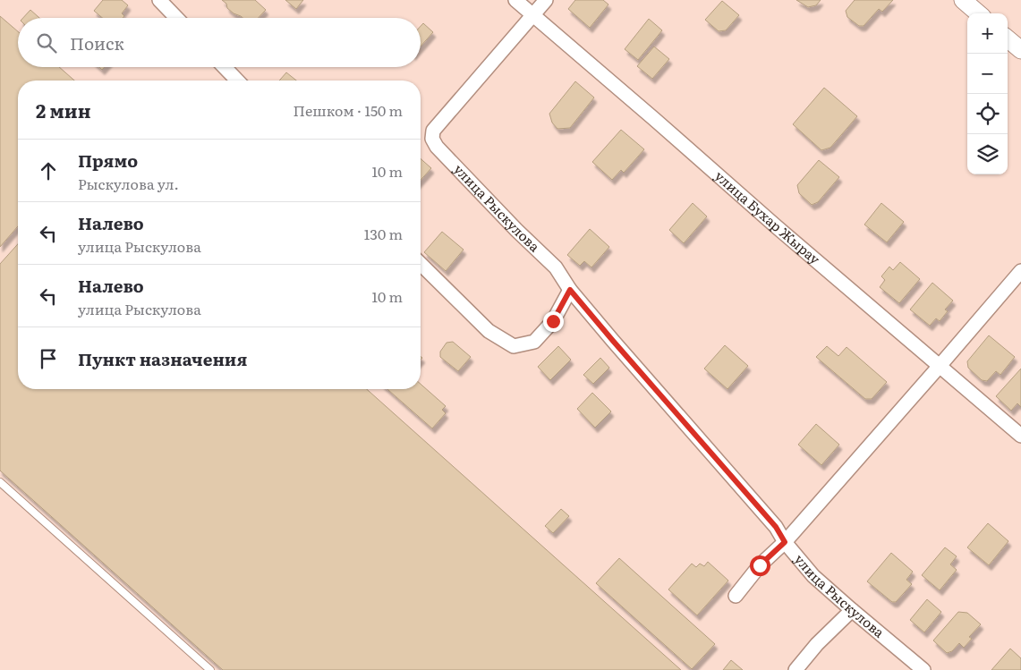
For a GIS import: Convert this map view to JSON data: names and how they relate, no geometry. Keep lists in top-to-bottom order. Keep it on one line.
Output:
{"streets":{"street":["улица Рыскулова","улица Бухар Жырау"]},"crossings":[["улица Рыскулова","улица Бухар Жырау"]],"page":{"map_buttons":["+","−"],"search":"Поиск","heading":["2 мин","Пешком · 150 m"],"list":[["Прямо","Рыскулова ул.","10 m"],["Налево","улица Рыскулова","130 m"],["Налево","улица Рыскулова","10 m"],"Пункт назначения"]}}
